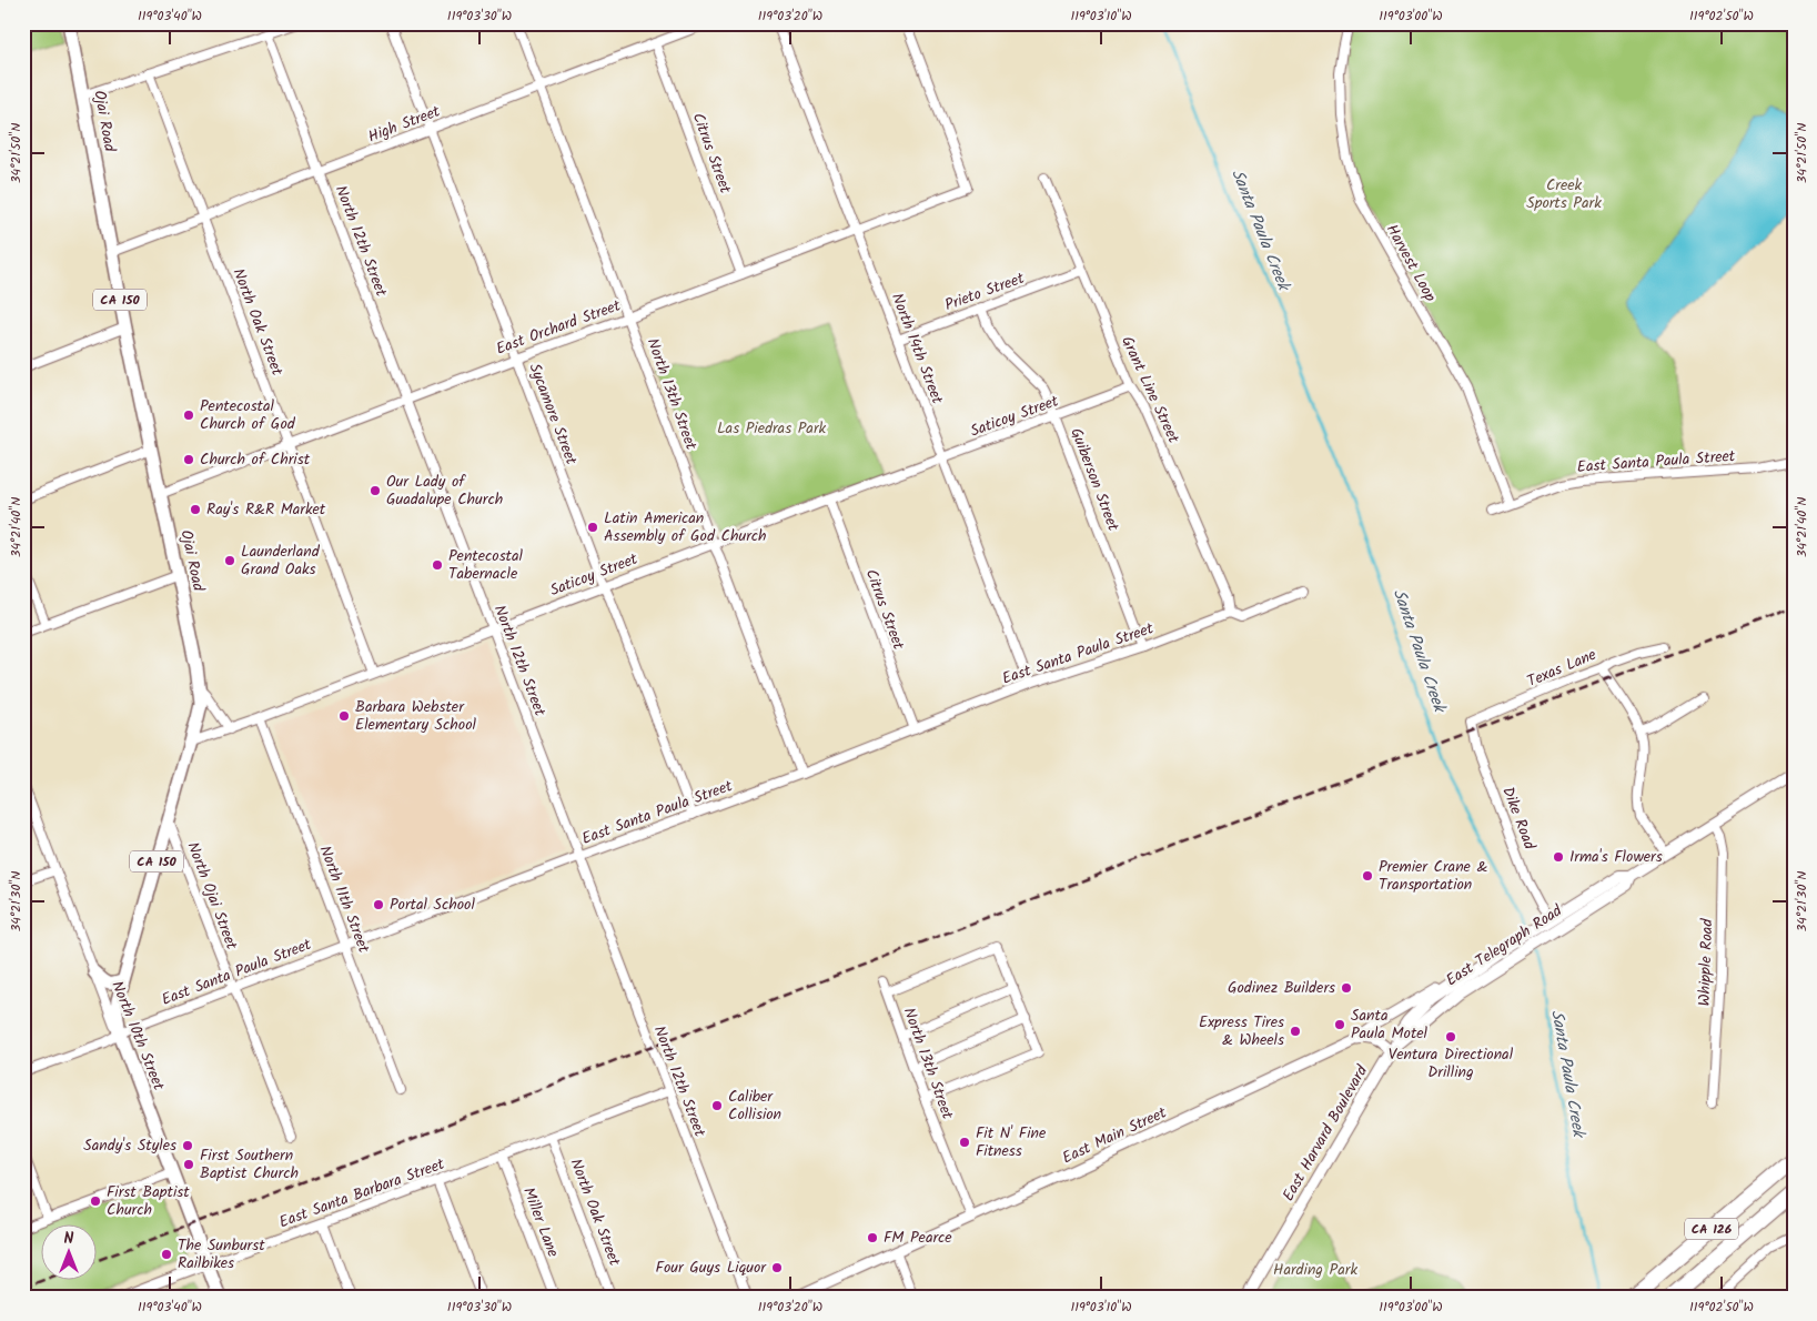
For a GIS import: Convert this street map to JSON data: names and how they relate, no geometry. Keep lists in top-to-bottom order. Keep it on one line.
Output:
{"streets":{"highway":["CA 126"],"main road":["Ojai Road","CA 150","East Telegraph Road","North 10th Street","East Harvard Boulevard"],"street":["High Street","Citrus Street","North 12th Street","Harvest Loop","Prieto Street","North Oak Street","East Orchard Street","North 14th Street","Grant Line Street","North 13th Street","Sycamore Street","Saticoy Street","East Santa Paula Street","Guiberson Street","Texas Lane","Dike Road","North Ojai Street","North 11th Street","Whipple Road","East Main Street","East Santa Barbara Street","Miller Lane"]},"crossings":[["Ojai Road","High Street"],["Ojai Road","East Orchard Street"],["Ojai Road","Saticoy Street"],["Ojai Road","East Santa Paula Street"],["Ojai Road","North Ojai Street"],["Ojai Road","North 10th Street"],["High Street","Citrus Street"],["High Street","North 12th Street"],["High Street","North Oak Street"],["High Street","North 13th Street"],["High Street","Sycamore Street"],["Citrus Street","East Orchard Street"],["Citrus Street","Saticoy Street"],["Citrus Street","East Santa Paula Street"],["North 12th Street","East Orchard Street"],["North 12th Street","Saticoy Street"],["North 12th Street","East Santa Paula Street"],["North 12th Street","East Santa Barbara Street"],["Harvest Loop","East Santa Paula Street"],["Prieto Street","North 14th Street"],["Prieto Street","Grant Line Street"],["Prieto Street","Guiberson Street"],["North Oak Street","East Orchard Street"],["North Oak Street","Saticoy Street"],["North Oak Street","East Santa Barbara Street"],["East Orchard Street","North 14th Street"],["East Orchard Street","North 13th Street"],["East Orchard Street","Sycamore Street"],["North 14th Street","Saticoy Street"],["North 14th Street","East Santa Paula Street"],["Grant Line Street","Saticoy Street"],["Grant Line Street","East Santa Paula Street"],["North 13th Street","Saticoy Street"],["North 13th Street","East Santa Paula Street"],["North 13th Street","East Main Street"],["Sycamore Street","Saticoy Street"],["Sycamore Street","East Santa Paula Street"],["Saticoy Street","Guiberson Street"],["Saticoy Street","North 11th Street"],["East Santa Paula Street","Guiberson Street"],["East Santa Paula Street","North Ojai Street"],["East Santa Paula Street","North 11th Street"],["East Santa Paula Street","North 10th Street"],["Texas Lane","Dike Road"],["Dike Road","East Telegraph Road"],["East Telegraph Road","Whipple Road"],["East Telegraph Road","East Harvard Boulevard"],["East Telegraph Road","East Main Street"],["North 10th Street","East Santa Barbara Street"],["East Santa Barbara Street","Miller Lane"]],"water":["Santa Paula Creek"],"parks":["Creek Sports Park","Las Piedras Park","Harding Park"],"places":["Pentecostal Church of God","Church of Christ","Our Lady of Guadalupe Church","Ray's R&R Market","Latin American Assembly of God Church","Launderland Grand Oaks","Pentecostal Tabernacle","Barbara Webster Elementary School","Irma's Flowers","Premier Crane & Transportation","Portal School","Godinez Builders","Santa Paula Motel","Express Tires & Wheels","Ventura Directional Drilling","Caliber Collision","Fit N' Fine Fitness","Sandy's Styles","First Southern Baptist Church","First Baptist Church","FM Pearce","The Sunburst Railbikes","Four Guys Liquor"],"north":"top","coordinates":["119°03'40\"W","119°03'30\"W","119°03'20\"W","119°03'10\"W","119°03'00\"W","119°02'50\"W","34°21'50\"N","34°21'40\"N","34°21'30\"N"]}
